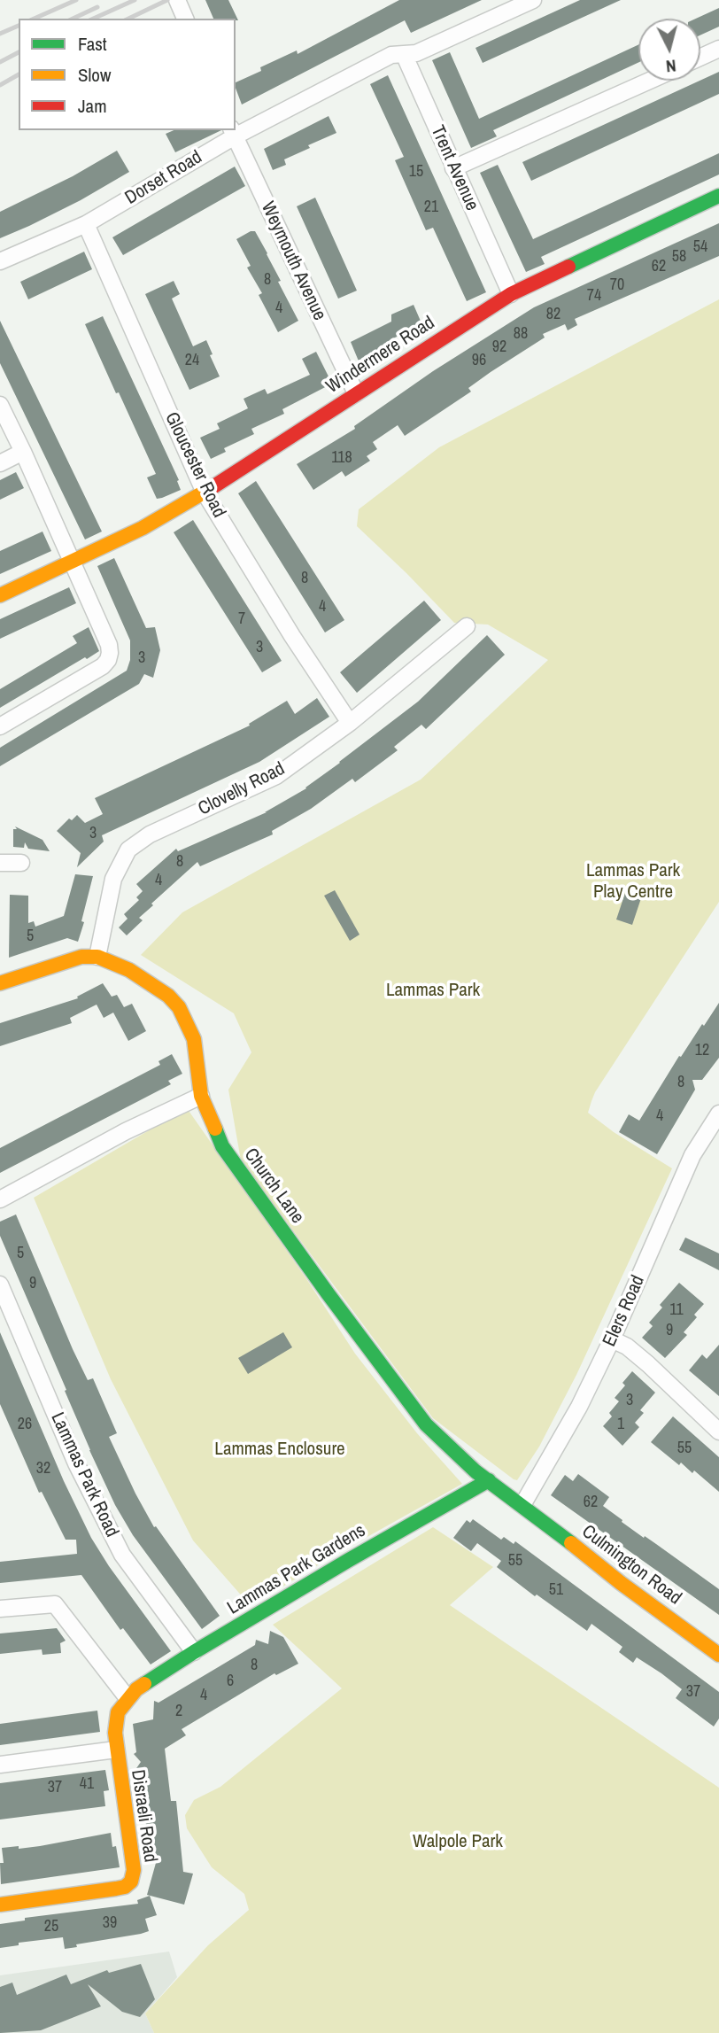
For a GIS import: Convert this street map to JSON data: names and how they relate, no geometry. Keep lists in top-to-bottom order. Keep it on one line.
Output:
{"streets":{"street":["Trent Avenue","Dorset Road","Weymouth Avenue","Windermere Road","Gloucester Road","Clovelly Road","Church Lane","Elers Road","Lammas Park Road","Culmington Road","Lammas Park Gardens","Disraeli Road"]},"crossings":[["Trent Avenue","Dorset Road"],["Trent Avenue","Windermere Road"],["Dorset Road","Weymouth Avenue"],["Dorset Road","Gloucester Road"],["Weymouth Avenue","Windermere Road"],["Windermere Road","Gloucester Road"],["Gloucester Road","Clovelly Road"],["Clovelly Road","Church Lane"],["Church Lane","Elers Road"],["Church Lane","Culmington Road"],["Church Lane","Lammas Park Gardens"],["Elers Road","Culmington Road"],["Lammas Park Road","Lammas Park Gardens"],["Lammas Park Gardens","Disraeli Road"]],"parks":["Lammas Park Play Centre","Lammas Park","Lammas Enclosure","Walpole Park"],"house_numbers":["15","21","54","58","62","8","70","74","4","82","88","92","24","96","118","8","4","7","3","3","3","8","4","5","12","8","4","5","9","11","9","3","26","1","55","32","62","55","51","8","6","37","4","2","41","37","39","25"],"legend":["Fast","Slow","Jam"],"north":"bottom"}
